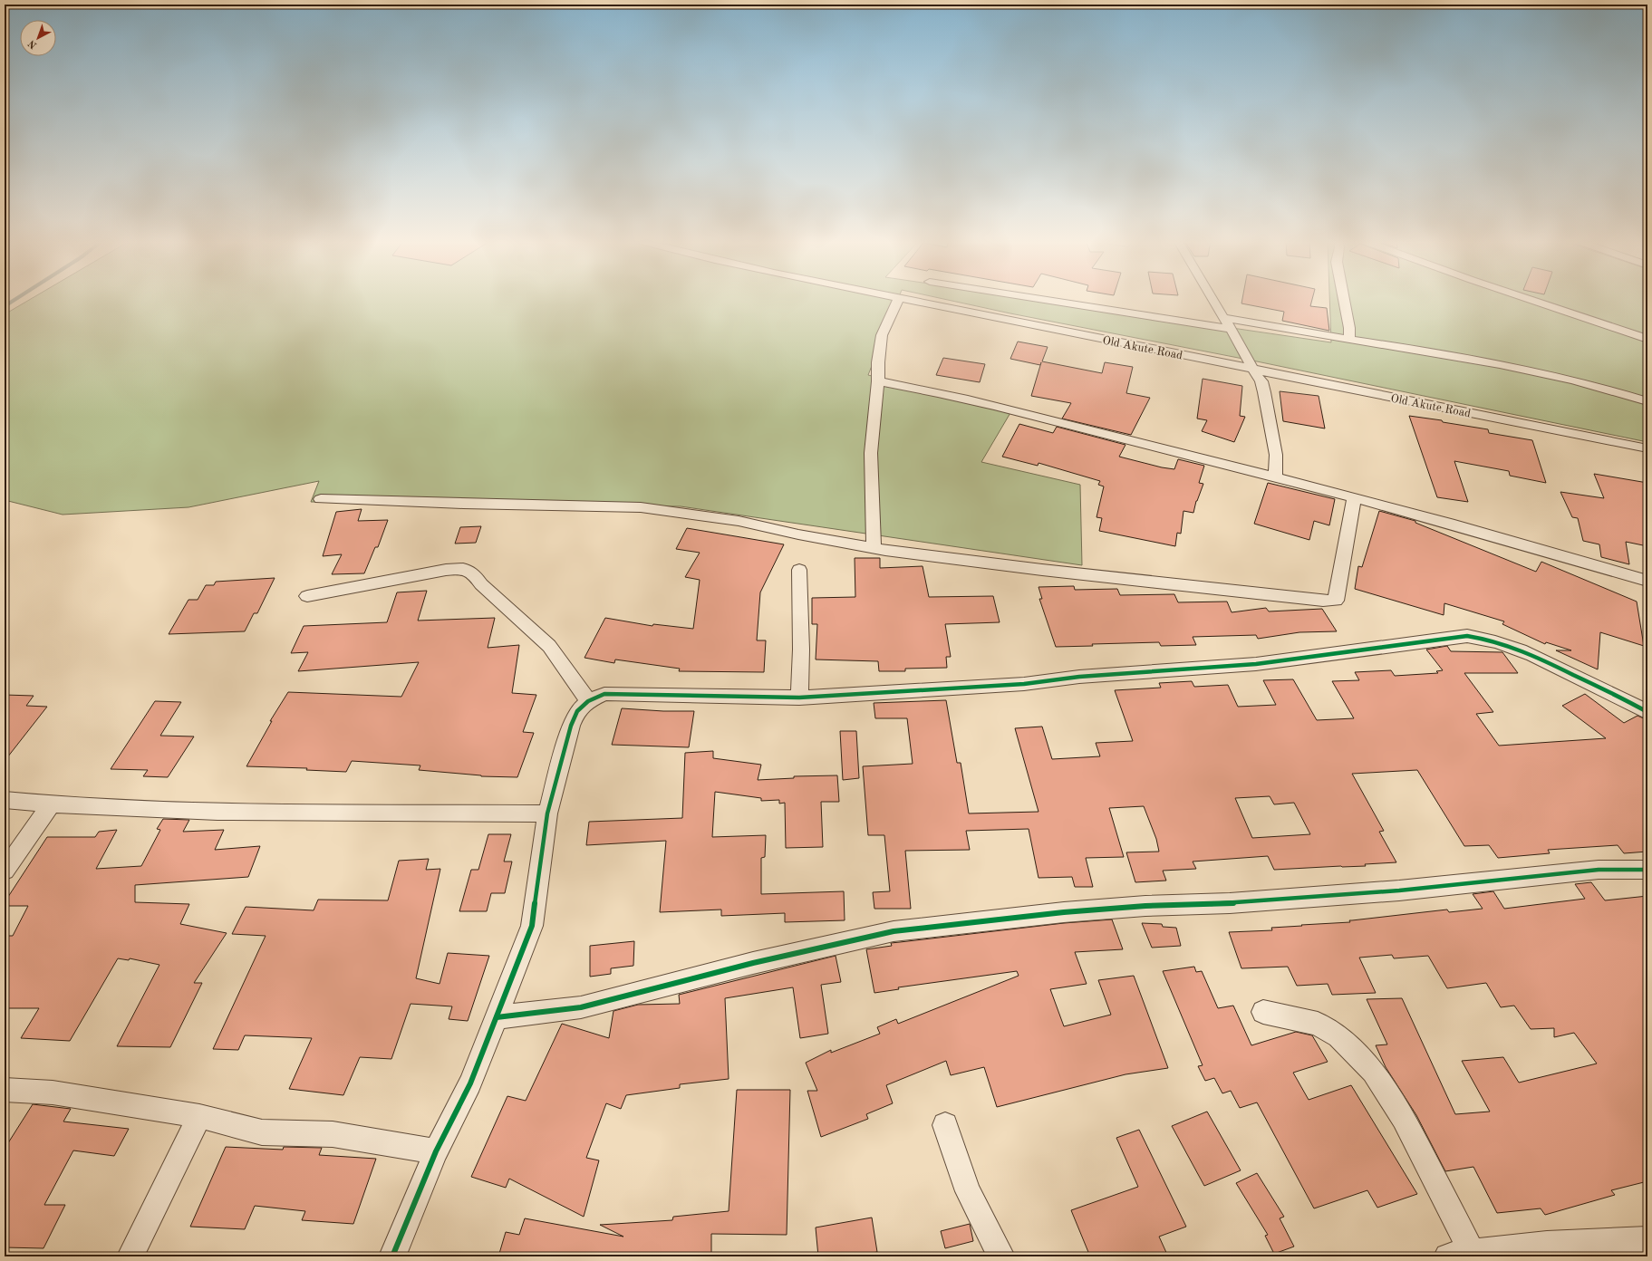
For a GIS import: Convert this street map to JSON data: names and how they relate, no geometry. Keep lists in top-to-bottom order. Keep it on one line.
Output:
{"streets":{"street":["Old Akute Road"]},"north":"bottom left"}
